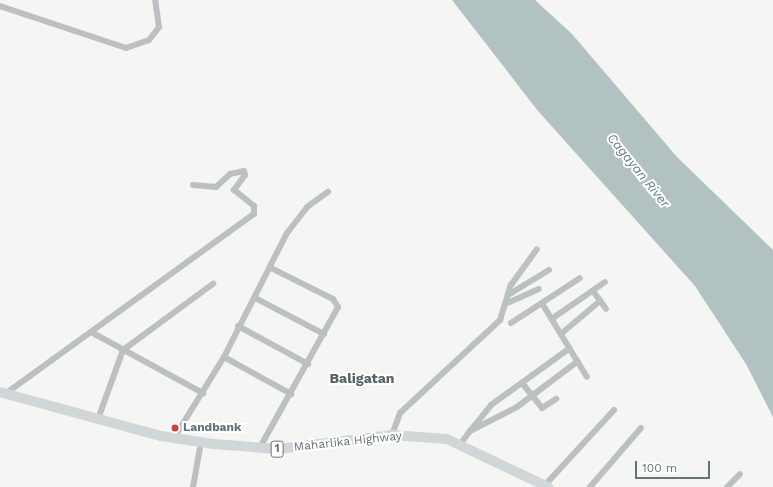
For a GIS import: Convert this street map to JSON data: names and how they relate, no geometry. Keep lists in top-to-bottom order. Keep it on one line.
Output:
{"streets":{"highway":["Maharlika Highway","1"]},"districts":["Baligatan"],"water":["Cagayan River"],"places":["Landbank"],"scale_bar":"100 m"}
